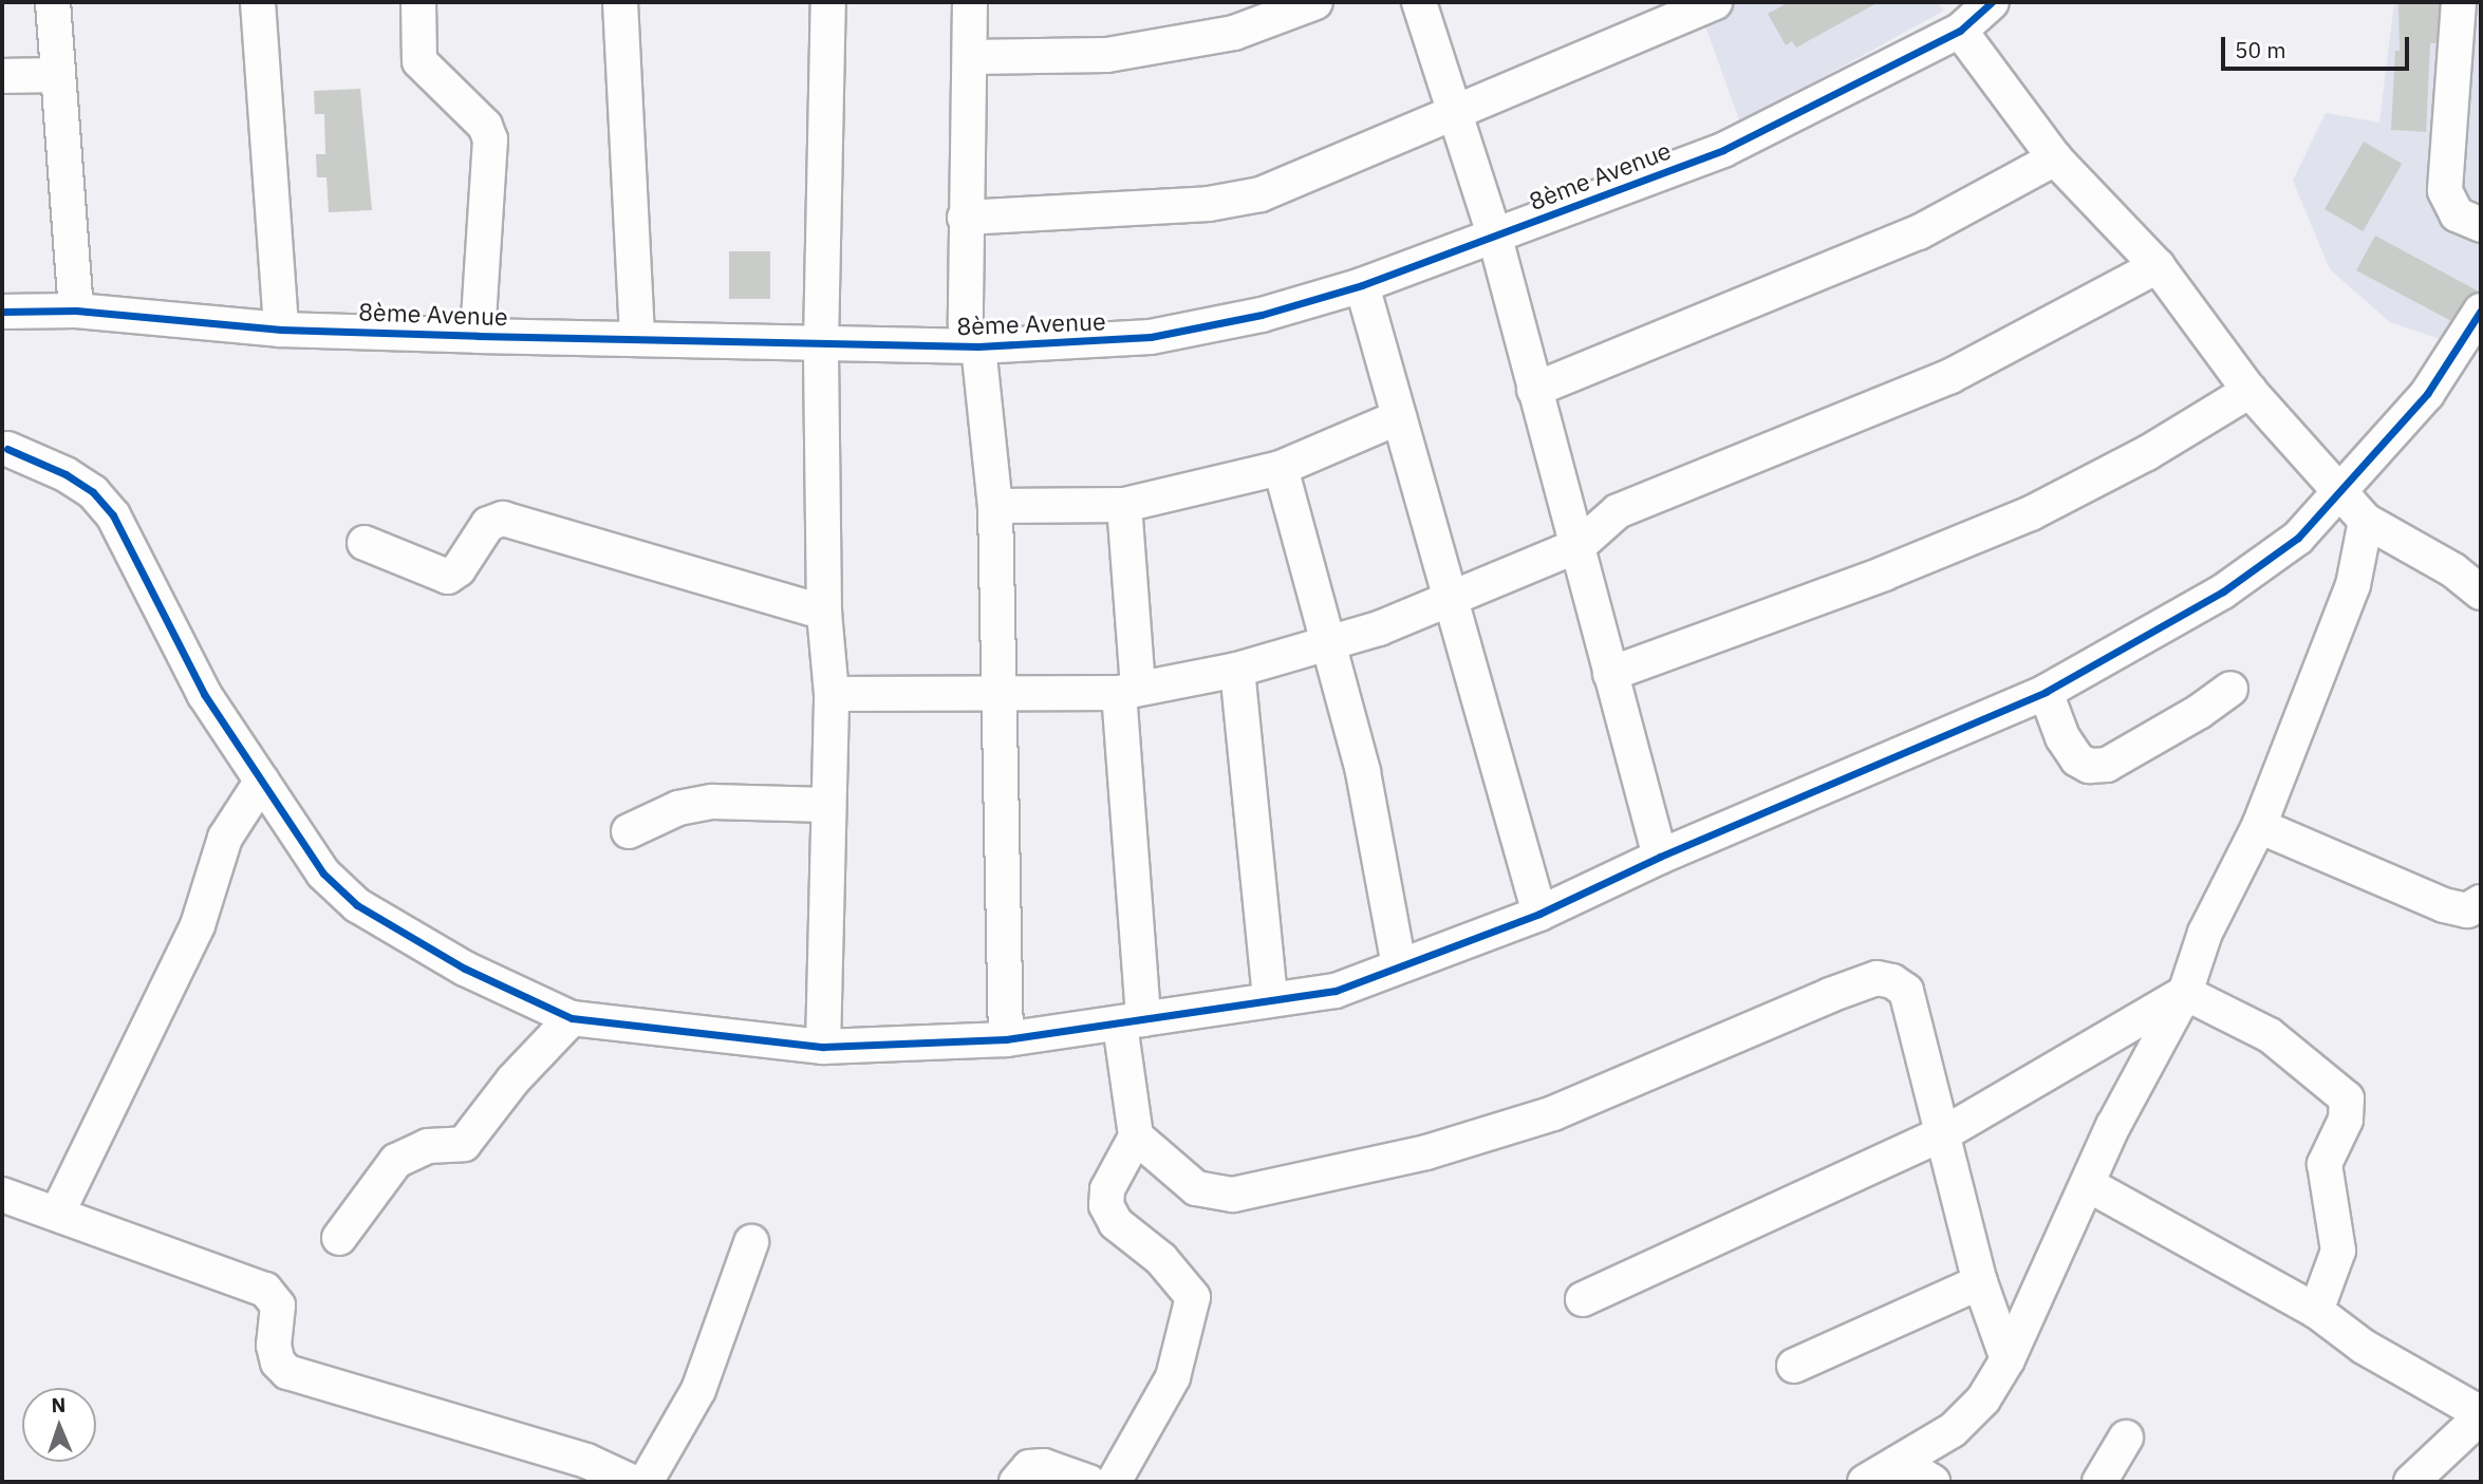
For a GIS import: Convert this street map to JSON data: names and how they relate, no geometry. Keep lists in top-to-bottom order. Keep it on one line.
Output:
{"streets":{"street":["8ème Avenue"]},"scale_bar":"50 m","north":"top"}
